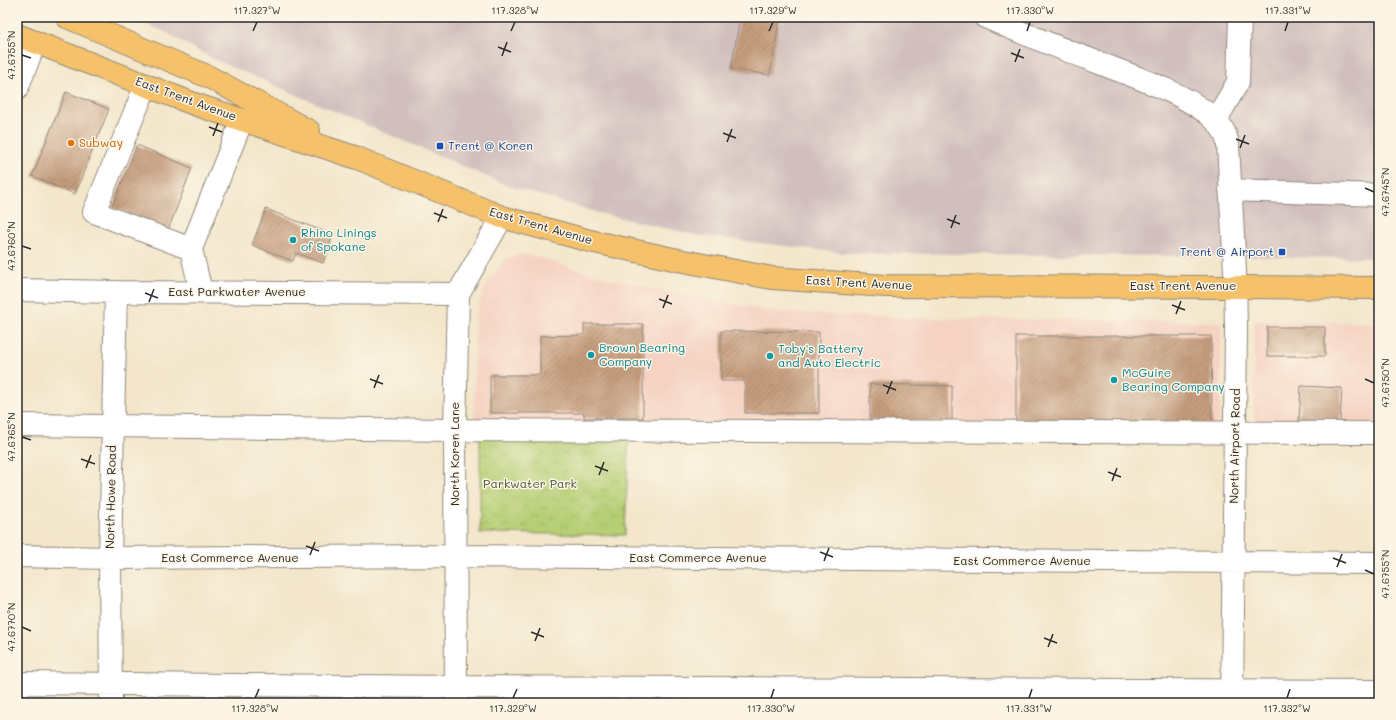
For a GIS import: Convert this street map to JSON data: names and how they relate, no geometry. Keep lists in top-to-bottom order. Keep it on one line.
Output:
{"streets":{"main road":["East Trent Avenue"],"street":["East Parkwater Avenue","North Airport Road","North Koren Lane","North Howe Road","East Commerce Avenue"]},"crossings":[["East Trent Avenue","North Airport Road"],["East Trent Avenue","North Koren Lane"],["East Parkwater Avenue","North Koren Lane"],["East Parkwater Avenue","North Howe Road"],["North Airport Road","East Commerce Avenue"],["North Koren Lane","East Commerce Avenue"],["North Howe Road","East Commerce Avenue"]],"parks":["Parkwater Park"],"places":{"other":["Subway","Rhino Linings of Spokane","Brown Bearing Company","Toby's Battery and Auto Electric","McGuire Bearing Company"],"transit":["Trent @ Koren","Trent @ Airport"]},"coordinates":["117.327°W","117.328°W","117.329°W","117.330°W","117.331°W","47.6755°N","47.6745°N","47.6760°N","47.6750°N","47.6765°N","47.6770°N","117.332°W"]}
